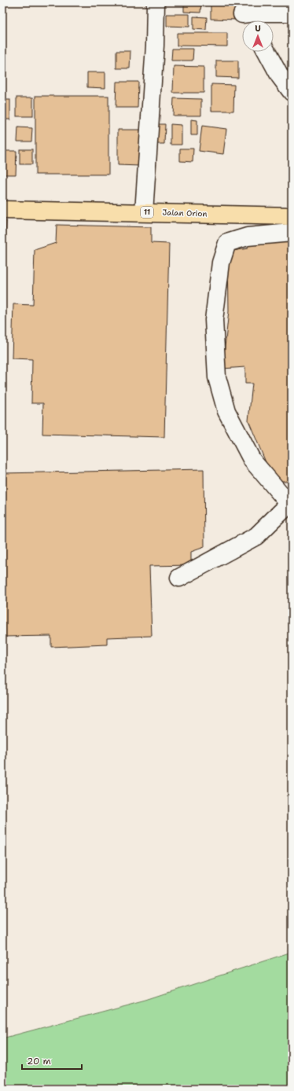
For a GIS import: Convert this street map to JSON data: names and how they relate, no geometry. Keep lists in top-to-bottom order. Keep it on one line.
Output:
{"streets":{"highway":["11","Jalan Orion"]},"scale_bar":"20 m","north":"top"}
